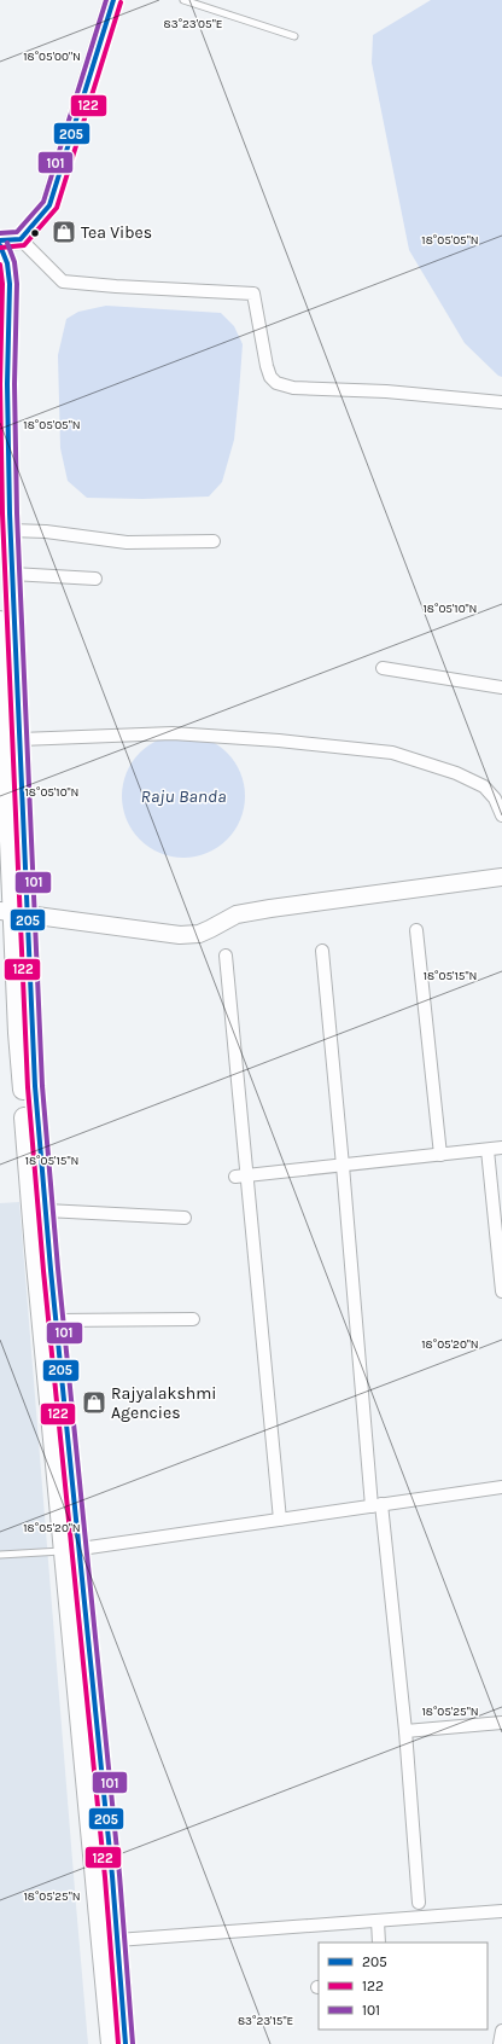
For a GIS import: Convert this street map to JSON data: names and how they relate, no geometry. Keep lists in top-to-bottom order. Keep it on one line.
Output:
{"water":["Raju Banda"],"places":{"shop":["Tea Vibes","Rajyalakshmi Agencies"]},"lines":["transit line 205","transit line 101","transit line 122"],"legend":["205","122","101"],"coordinates":["83°23'05\"E","18°05'00\"N","18°05'05\"N","18°05'10\"N","18°05'15\"N","18°05'20\"N","18°05'25\"N","83°23'15\"E"]}
